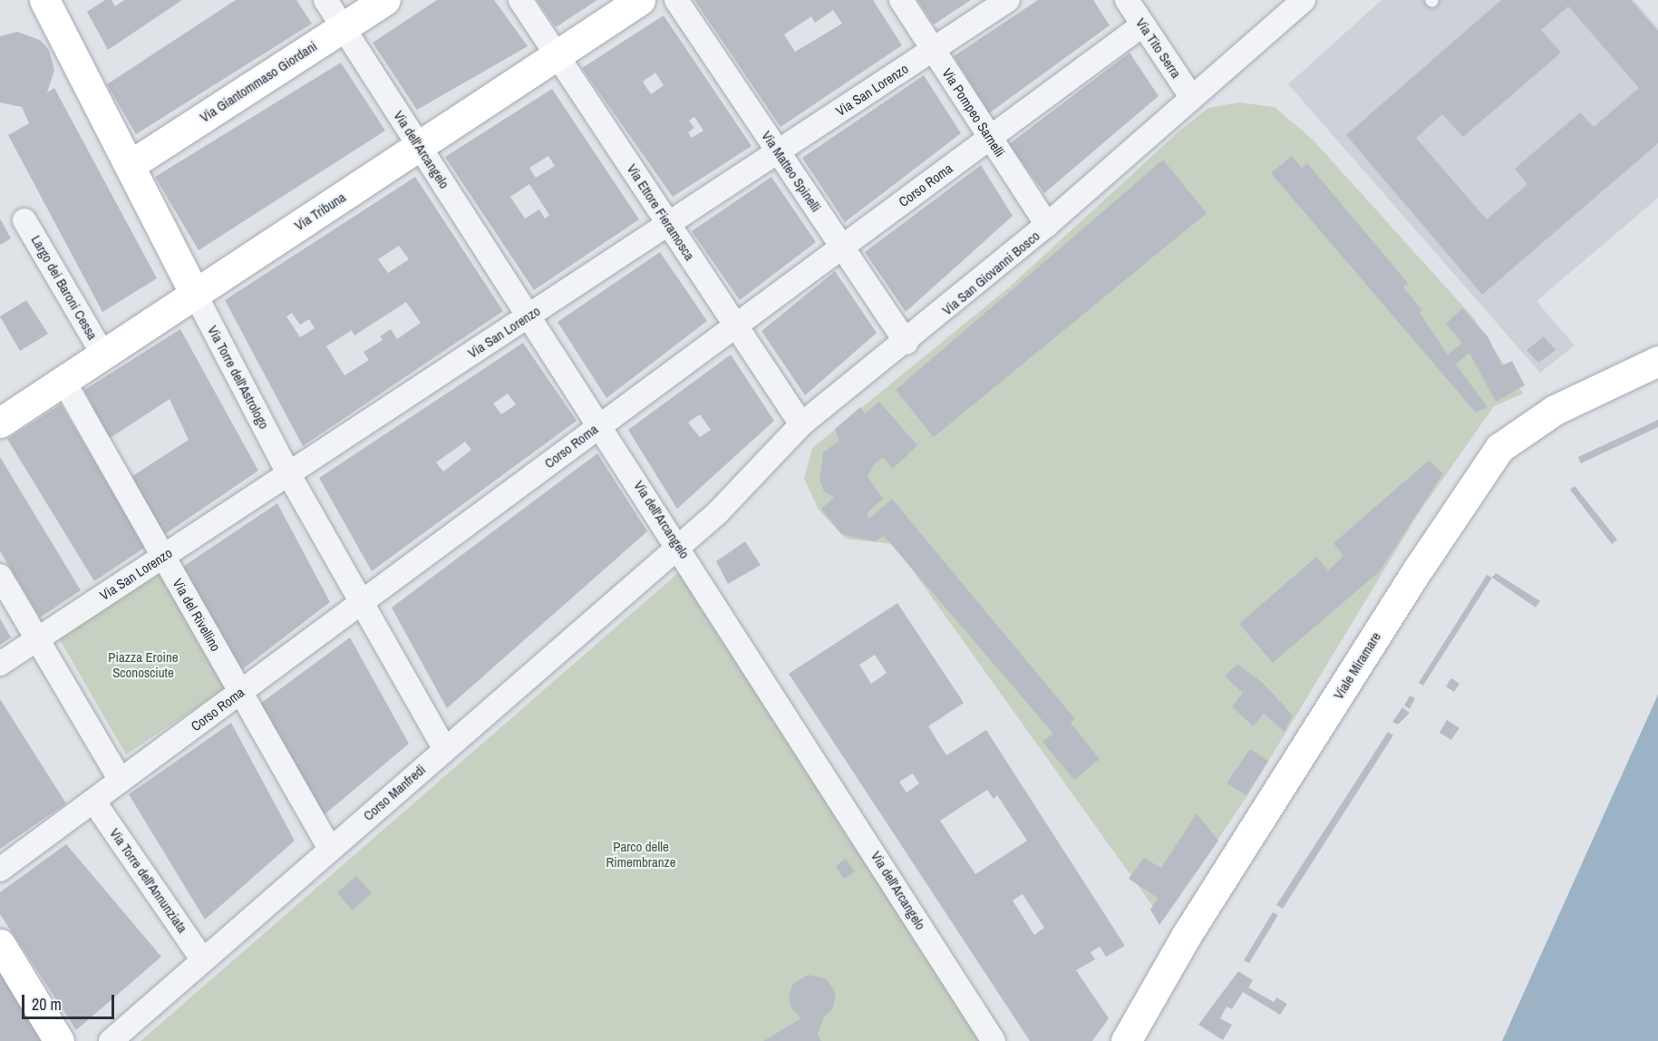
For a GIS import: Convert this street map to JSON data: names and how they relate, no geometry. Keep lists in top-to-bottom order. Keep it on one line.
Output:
{"streets":{"main road":["Via Giantommaso Giordani","Via Tribuna","Via Torre dell'Astrologo","Viale Miramare"],"street":["Via Tito Serra","Via San Lorenzo","Via Pompeo Sarnelli","Via dell'Arcangelo","Via Matteo Spinelli","Corso Roma","Via Ettore Fieramosca","Via San Giovanni Bosco","Largo dei Baroni Cessa","Via del Rivellino","Corso Manfredi","Via Torre dell'Annunziata"]},"crossings":[["Via Tito Serra","Corso Roma"],["Via Tito Serra","Via San Giovanni Bosco"],["Via Giantommaso Giordani","Via dell'Arcangelo"],["Via Giantommaso Giordani","Via Torre dell'Astrologo"],["Via San Lorenzo","Via Pompeo Sarnelli"],["Via San Lorenzo","Via dell'Arcangelo"],["Via San Lorenzo","Via Matteo Spinelli"],["Via San Lorenzo","Via Ettore Fieramosca"],["Via San Lorenzo","Via Torre dell'Astrologo"],["Via San Lorenzo","Via del Rivellino"],["Via Pompeo Sarnelli","Corso Roma"],["Via Pompeo Sarnelli","Via San Giovanni Bosco"],["Via dell'Arcangelo","Corso Roma"],["Via dell'Arcangelo","Via Tribuna"],["Via dell'Arcangelo","Via San Giovanni Bosco"],["Via dell'Arcangelo","Corso Manfredi"],["Via Matteo Spinelli","Corso Roma"],["Via Matteo Spinelli","Via San Giovanni Bosco"],["Corso Roma","Via Ettore Fieramosca"],["Corso Roma","Via Torre dell'Astrologo"],["Corso Roma","Via del Rivellino"],["Corso Roma","Via Torre dell'Annunziata"],["Via Tribuna","Via Ettore Fieramosca"],["Via Tribuna","Largo dei Baroni Cessa"],["Via Tribuna","Via Torre dell'Astrologo"],["Via Tribuna","Via del Rivellino"],["Via Ettore Fieramosca","Via San Giovanni Bosco"],["Via San Giovanni Bosco","Corso Manfredi"],["Via Torre dell'Astrologo","Corso Manfredi"],["Via del Rivellino","Corso Manfredi"],["Corso Manfredi","Via Torre dell'Annunziata"]],"parks":["Piazza Eroine Sconosciute","Parco delle Rimembranze"],"scale_bar":"20 m"}
